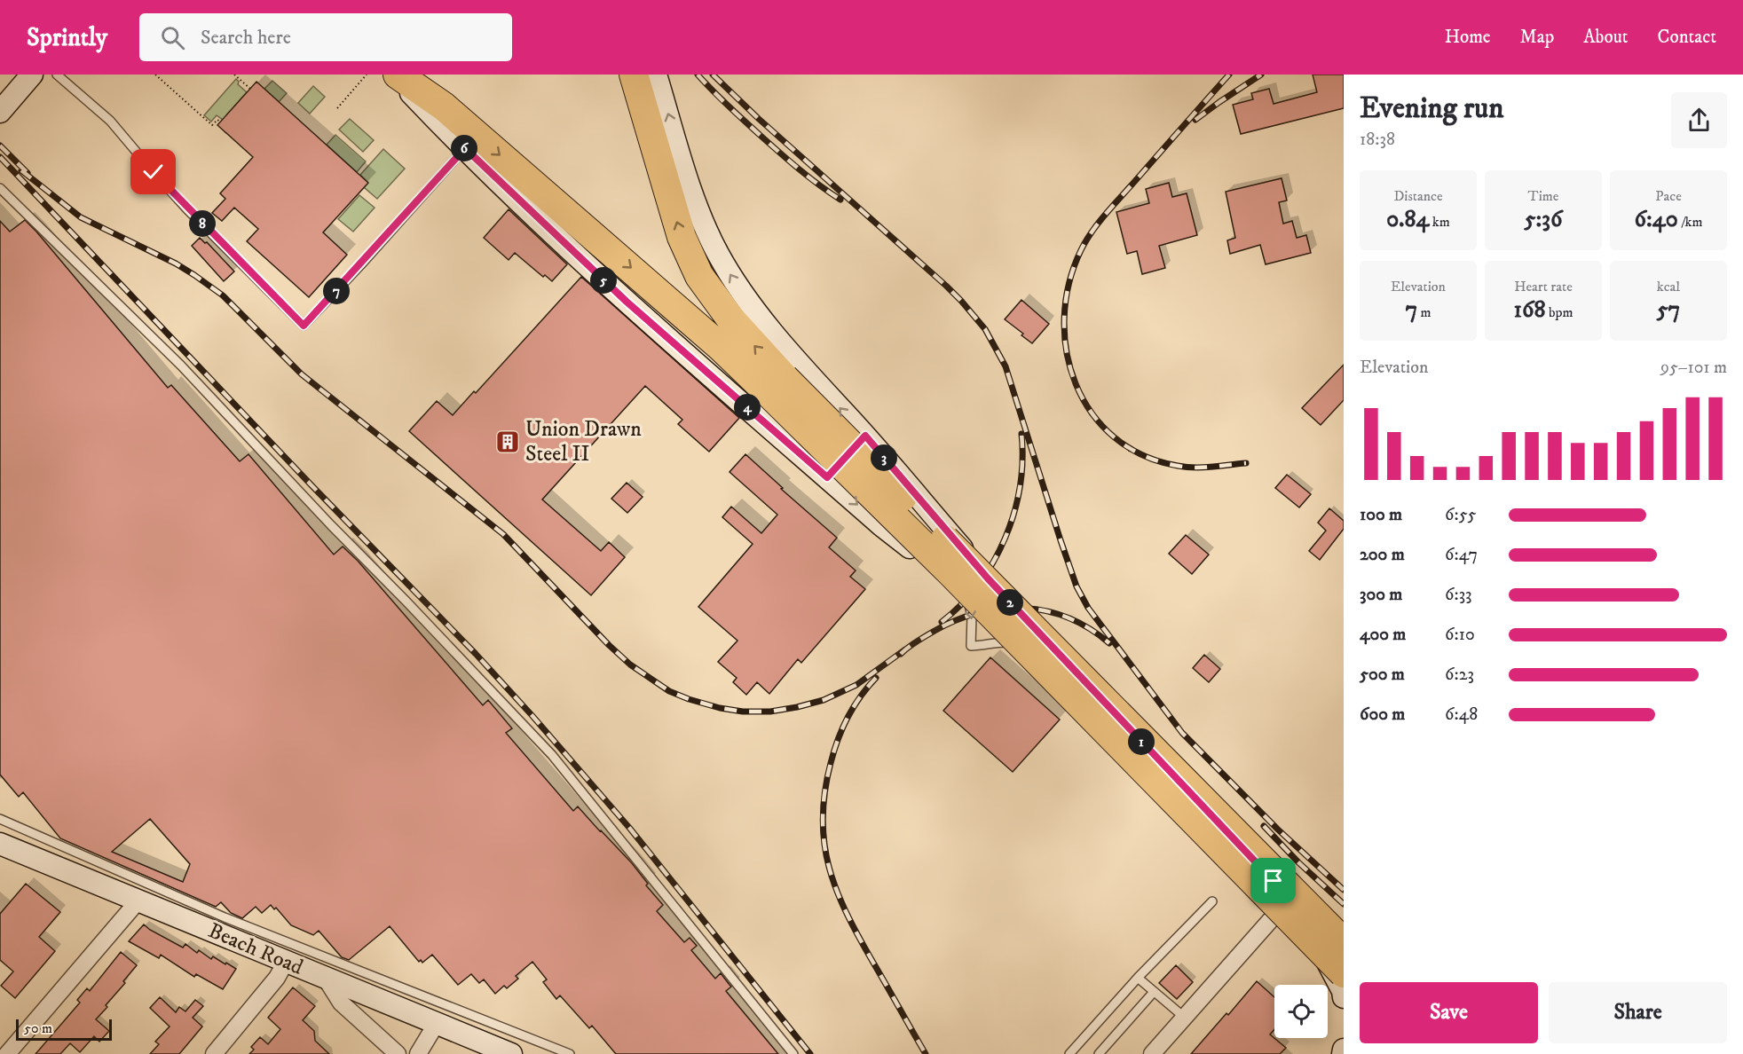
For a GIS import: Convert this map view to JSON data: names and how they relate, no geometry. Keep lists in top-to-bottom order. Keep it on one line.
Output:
{"streets":{"main road":["Beach Road"]},"places":{"building":["Union Drawn Steel II"]},"scale_bar":"50 m","page":{"header":"Sprintly","search":"Search here","nav":["Home","Map","About","Contact"],"heading":["Evening run","18:38"],"pins":["6","8","5","7","4","3","2","1"],"stats":[["Distance","0.84 km"],["Time","5:36"],["Pace","6:40 /km"],["Elevation","7 m"],["Heart rate","168 bpm"],["kcal","57"]],"chart":["Elevation","95–101 m"],"list":[{"name":"100 m","note":"6:55"},{"name":"200 m","note":"6:47"},{"name":"300 m","note":"6:33"},{"name":"400 m","note":"6:10"},{"name":"500 m","note":"6:23"},{"name":"600 m","note":"6:48"}],"buttons":["Save","Share"],"scale":"50 m"}}
